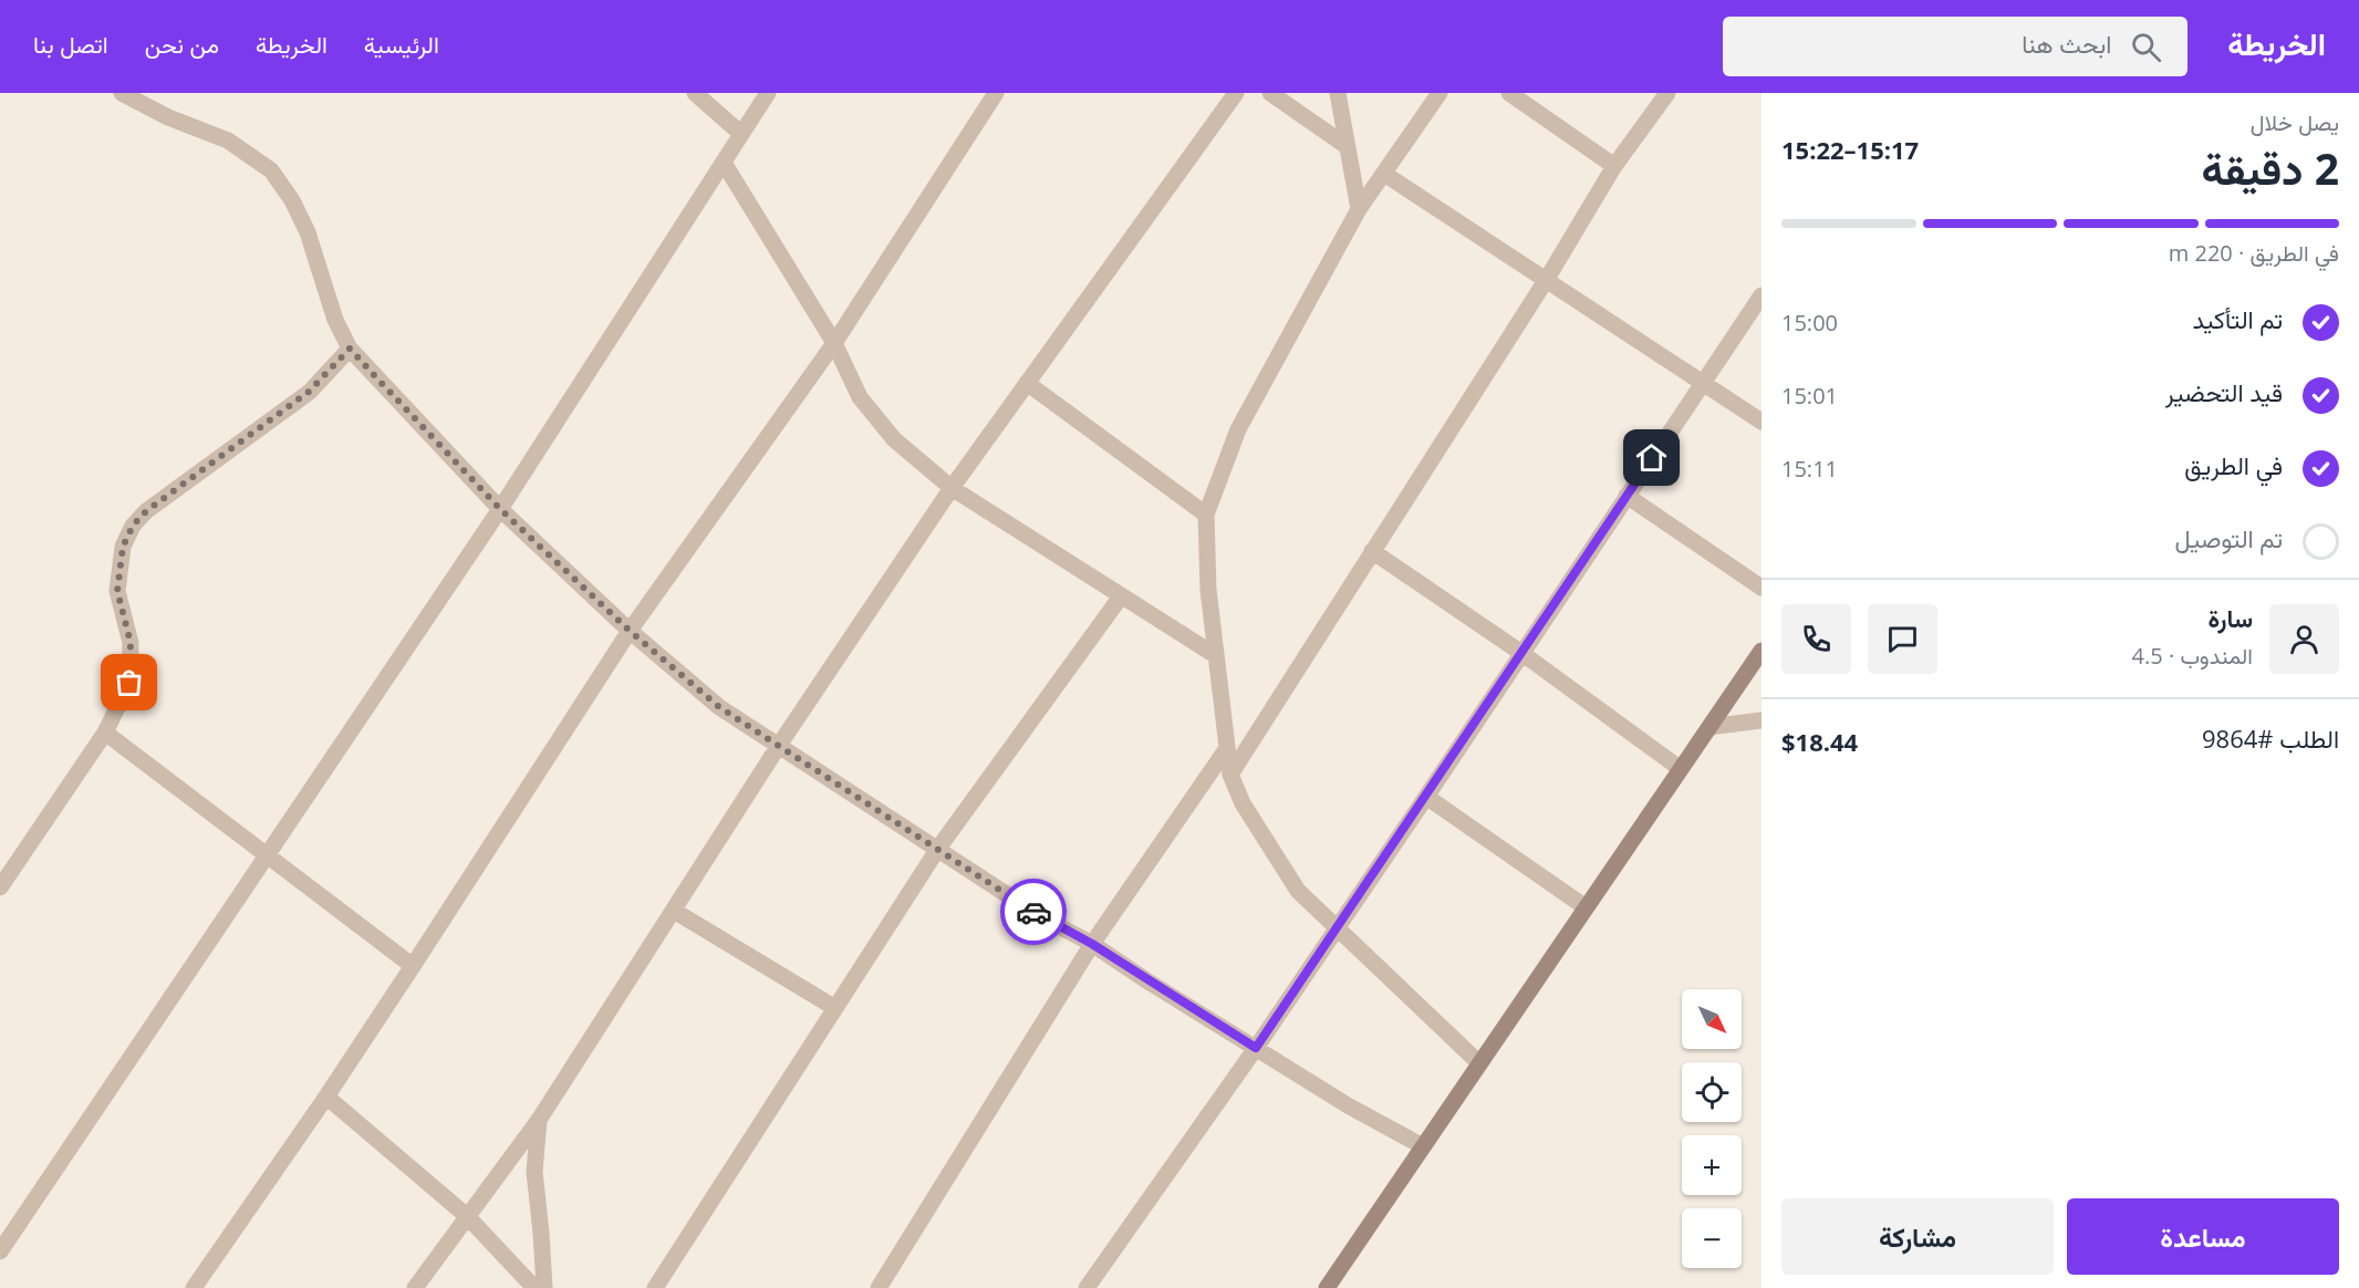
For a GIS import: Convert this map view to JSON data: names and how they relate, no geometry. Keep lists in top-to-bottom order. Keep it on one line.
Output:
{"north":"bottom right","page":{"header":"الخريطة","search":"ابحث هنا","nav":["الرئيسية","الخريطة","من نحن","اتصل بنا"],"heading":["2 دقيقة","يصل خلال","15:17–15:22"],"panel":["سارة","المندوب · 4.5","الطلب #9864","$18.44"],"bar":"في الطريق · 220 m","list":[["تم التأكيد","15:00"],["قيد التحضير","15:01"],["في الطريق","15:11"],"تم التوصيل"],"map_buttons":["+","−"],"buttons":["مساعدة","مشاركة"]}}
